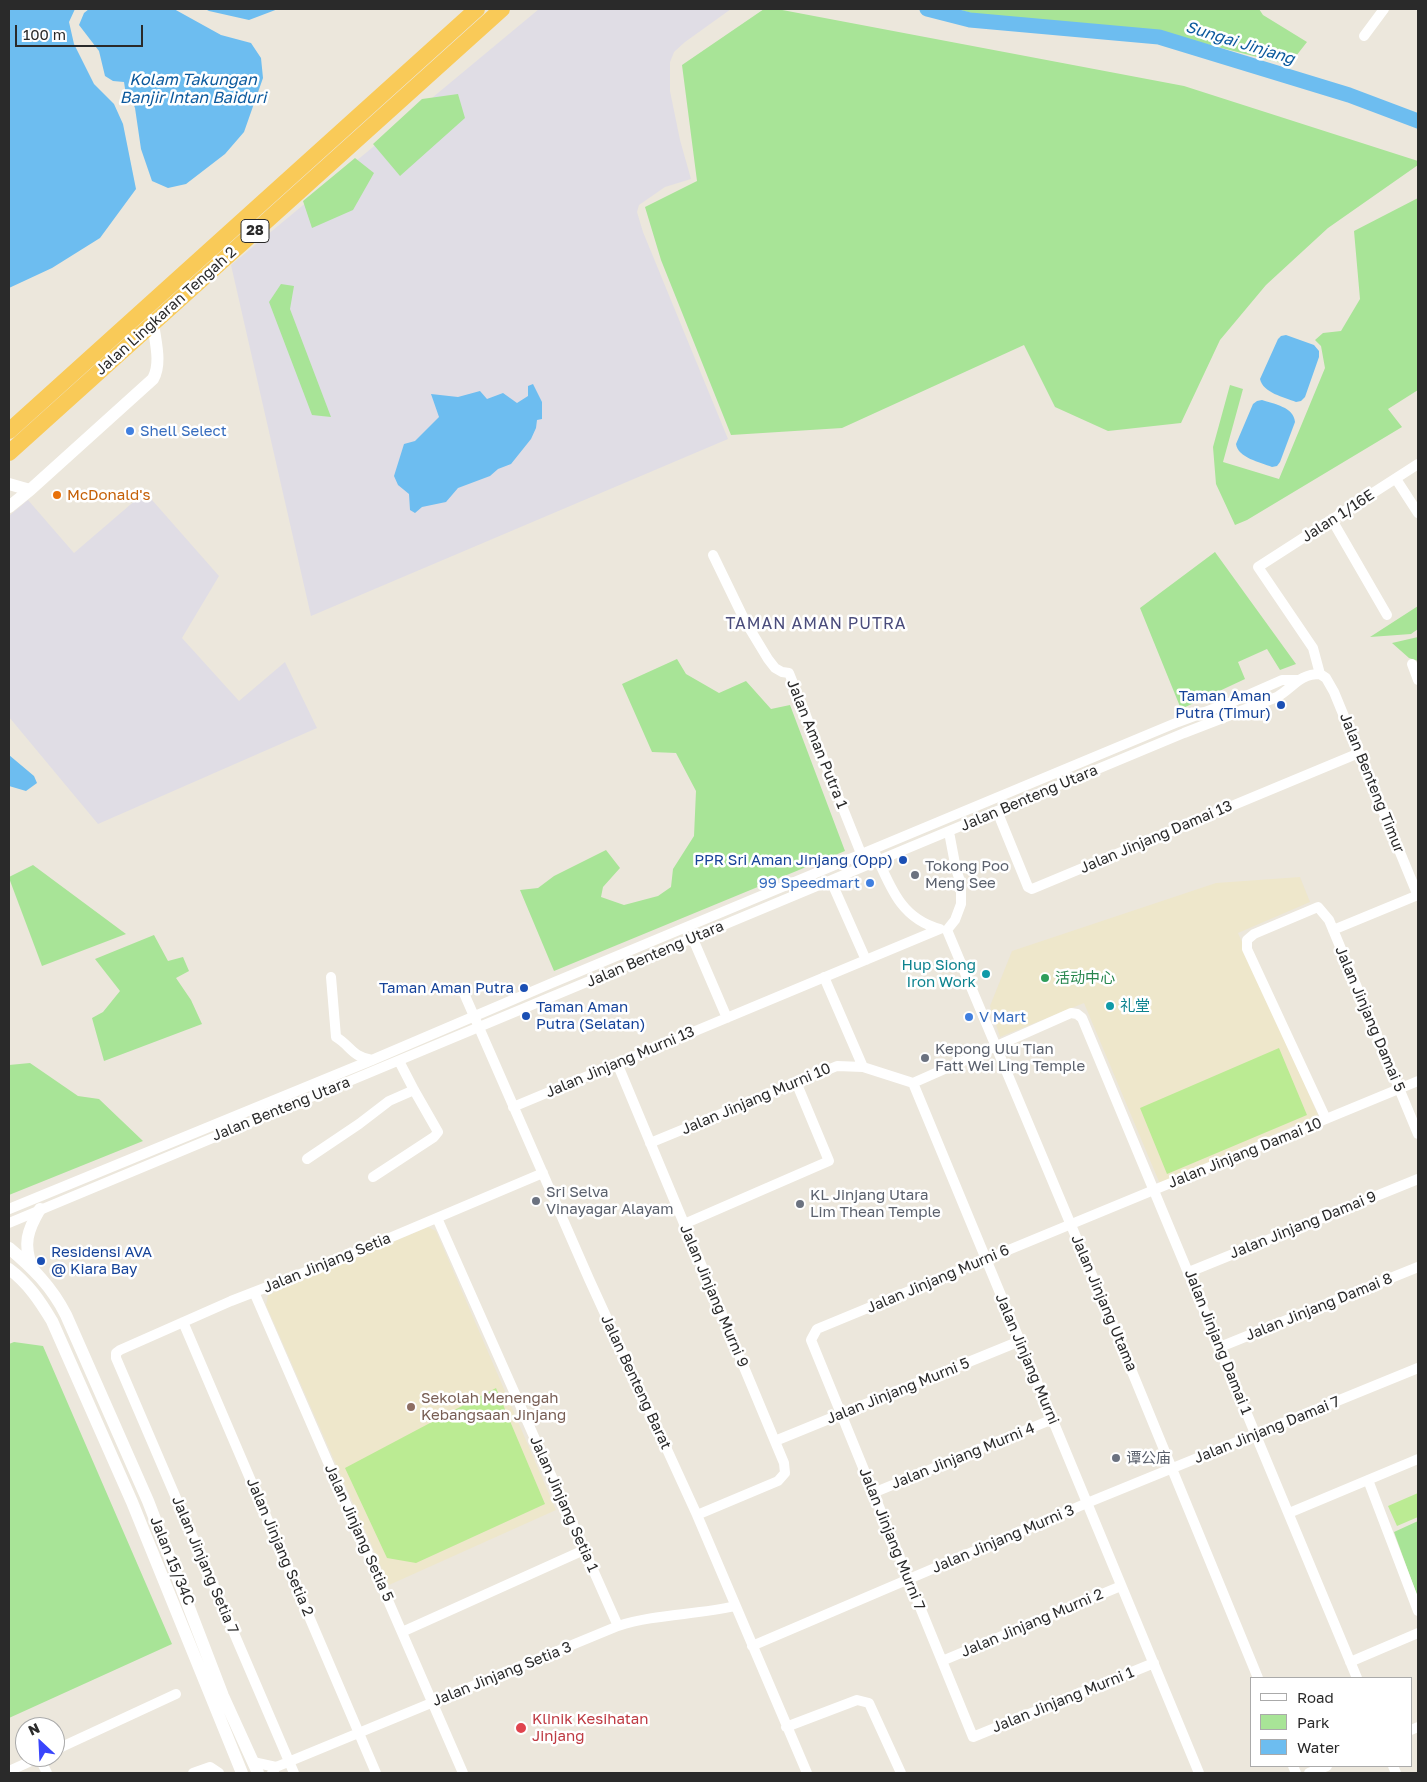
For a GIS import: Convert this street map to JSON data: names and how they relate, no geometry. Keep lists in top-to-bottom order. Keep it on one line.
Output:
{"streets":{"highway":["28","Jalan Lingkaran Tengah 2"],"street":["Jalan 1/16E","Jalan Aman Putra 1","Jalan Benteng Timur","Jalan Benteng Utara","Jalan Jinjang Damai 13","Jalan Jinjang Damai 5","Jalan Jinjang Murni 13","Jalan Jinjang Murni 10","Jalan Jinjang Damai 10","Jalan Jinjang Damai 9","Jalan Jinjang Setia","Jalan Jinjang Murni 6","Jalan Jinjang Murni 9","Jalan Jinjang Utama","Jalan Jinjang Damai 8","Jalan Jinjang Damai 1","Jalan Jinjang Murni","Jalan Benteng Barat","Jalan Jinjang Murni 5","Jalan Jinjang Damai 7","Jalan Jinjang Murni 4","Jalan Jinjang Setia 1","Jalan Jinjang Setia 5","Jalan Jinjang Murni 7","Jalan Jinjang Murni 3","Jalan Jinjang Setia 2","Jalan 15/34C","Jalan Jinjang Setia 7","Jalan Jinjang Murni 2","Jalan Jinjang Setia 3","Jalan Jinjang Murni 1"]},"crossings":[["Jalan 1/16E","Jalan Benteng Timur"],["Jalan 1/16E","Jalan Benteng Utara"],["Jalan Aman Putra 1","Jalan Benteng Utara"],["Jalan Benteng Timur","Jalan Benteng Utara"],["Jalan Benteng Timur","Jalan Jinjang Damai 13"],["Jalan Benteng Utara","Jalan Jinjang Damai 13"],["Jalan Benteng Utara","Jalan Benteng Barat"],["Jalan Jinjang Damai 5","Jalan Jinjang Damai 10"],["Jalan Jinjang Murni 13","Jalan Jinjang Murni 9"],["Jalan Jinjang Murni 13","Jalan Jinjang Utama"],["Jalan Jinjang Murni 13","Jalan Benteng Barat"],["Jalan Jinjang Murni 10","Jalan Jinjang Murni 9"],["Jalan Jinjang Damai 10","Jalan Jinjang Murni 6"],["Jalan Jinjang Damai 10","Jalan Jinjang Utama"],["Jalan Jinjang Damai 10","Jalan Jinjang Damai 1"],["Jalan Jinjang Damai 9","Jalan Jinjang Damai 1"],["Jalan Jinjang Setia","Jalan Benteng Barat"],["Jalan Jinjang Setia","Jalan Jinjang Setia 1"],["Jalan Jinjang Setia","Jalan Jinjang Setia 5"],["Jalan Jinjang Setia","Jalan Jinjang Setia 2"],["Jalan Jinjang Setia","Jalan Jinjang Setia 7"],["Jalan Jinjang Murni 6","Jalan Jinjang Utama"],["Jalan Jinjang Murni 6","Jalan Jinjang Murni"],["Jalan Jinjang Murni 6","Jalan Jinjang Murni 7"],["Jalan Jinjang Murni 9","Jalan Benteng Barat"],["Jalan Jinjang Murni 9","Jalan Jinjang Murni 5"],["Jalan Jinjang Utama","Jalan Jinjang Damai 1"],["Jalan Jinjang Utama","Jalan Jinjang Damai 7"],["Jalan Jinjang Damai 8","Jalan Jinjang Damai 1"],["Jalan Jinjang Damai 1","Jalan Jinjang Damai 7"],["Jalan Jinjang Murni","Jalan Jinjang Murni 5"],["Jalan Jinjang Murni","Jalan Jinjang Damai 7"],["Jalan Jinjang Murni","Jalan Jinjang Murni 4"],["Jalan Jinjang Murni","Jalan Jinjang Murni 3"],["Jalan Jinjang Murni","Jalan Jinjang Murni 2"],["Jalan Jinjang Murni","Jalan Jinjang Murni 1"],["Jalan Benteng Barat","Jalan Jinjang Murni 3"],["Jalan Benteng Barat","Jalan Jinjang Setia 3"],["Jalan Jinjang Murni 5","Jalan Jinjang Murni 7"],["Jalan Jinjang Damai 7","Jalan Jinjang Murni 3"],["Jalan Jinjang Murni 4","Jalan Jinjang Murni 7"],["Jalan Jinjang Setia 1","Jalan Jinjang Setia 3"],["Jalan Jinjang Setia 5","Jalan Jinjang Setia 3"],["Jalan Jinjang Murni 7","Jalan Jinjang Murni 3"],["Jalan Jinjang Murni 7","Jalan Jinjang Murni 2"],["Jalan Jinjang Murni 7","Jalan Jinjang Murni 1"],["Jalan Jinjang Setia 2","Jalan Jinjang Setia 3"],["Jalan 15/34C","Jalan Jinjang Setia 3"],["Jalan Jinjang Setia 7","Jalan Jinjang Setia 3"]],"districts":["TAMAN AMAN PUTRA"],"water":["Sungai Jinjang","Kolam Takungan Banjir Intan Baiduri"],"places":["Shell Select","McDonald's","Taman Aman Putra (Timur)","PPR Sri Aman Jinjang (Opp)","Tokong Poo Meng See","99 Speedmart","Hup Siong Iron Work","活动中心","Taman Aman Putra","礼堂","Taman Aman Putra (Selatan)","V Mart","Kepong Ulu Tian Fatt Wei Ling Temple","Sri Selva Vinayagar Alayam","KL Jinjang Utara Lim Thean Temple","Residensi AVA @ Kiara Bay","Sekolah Menengah Kebangsaan Jinjang","谭公庙","Klinik Kesihatan Jinjang"],"legend":["Road","Park","Water"],"scale_bar":"100 m","north":"top left"}
